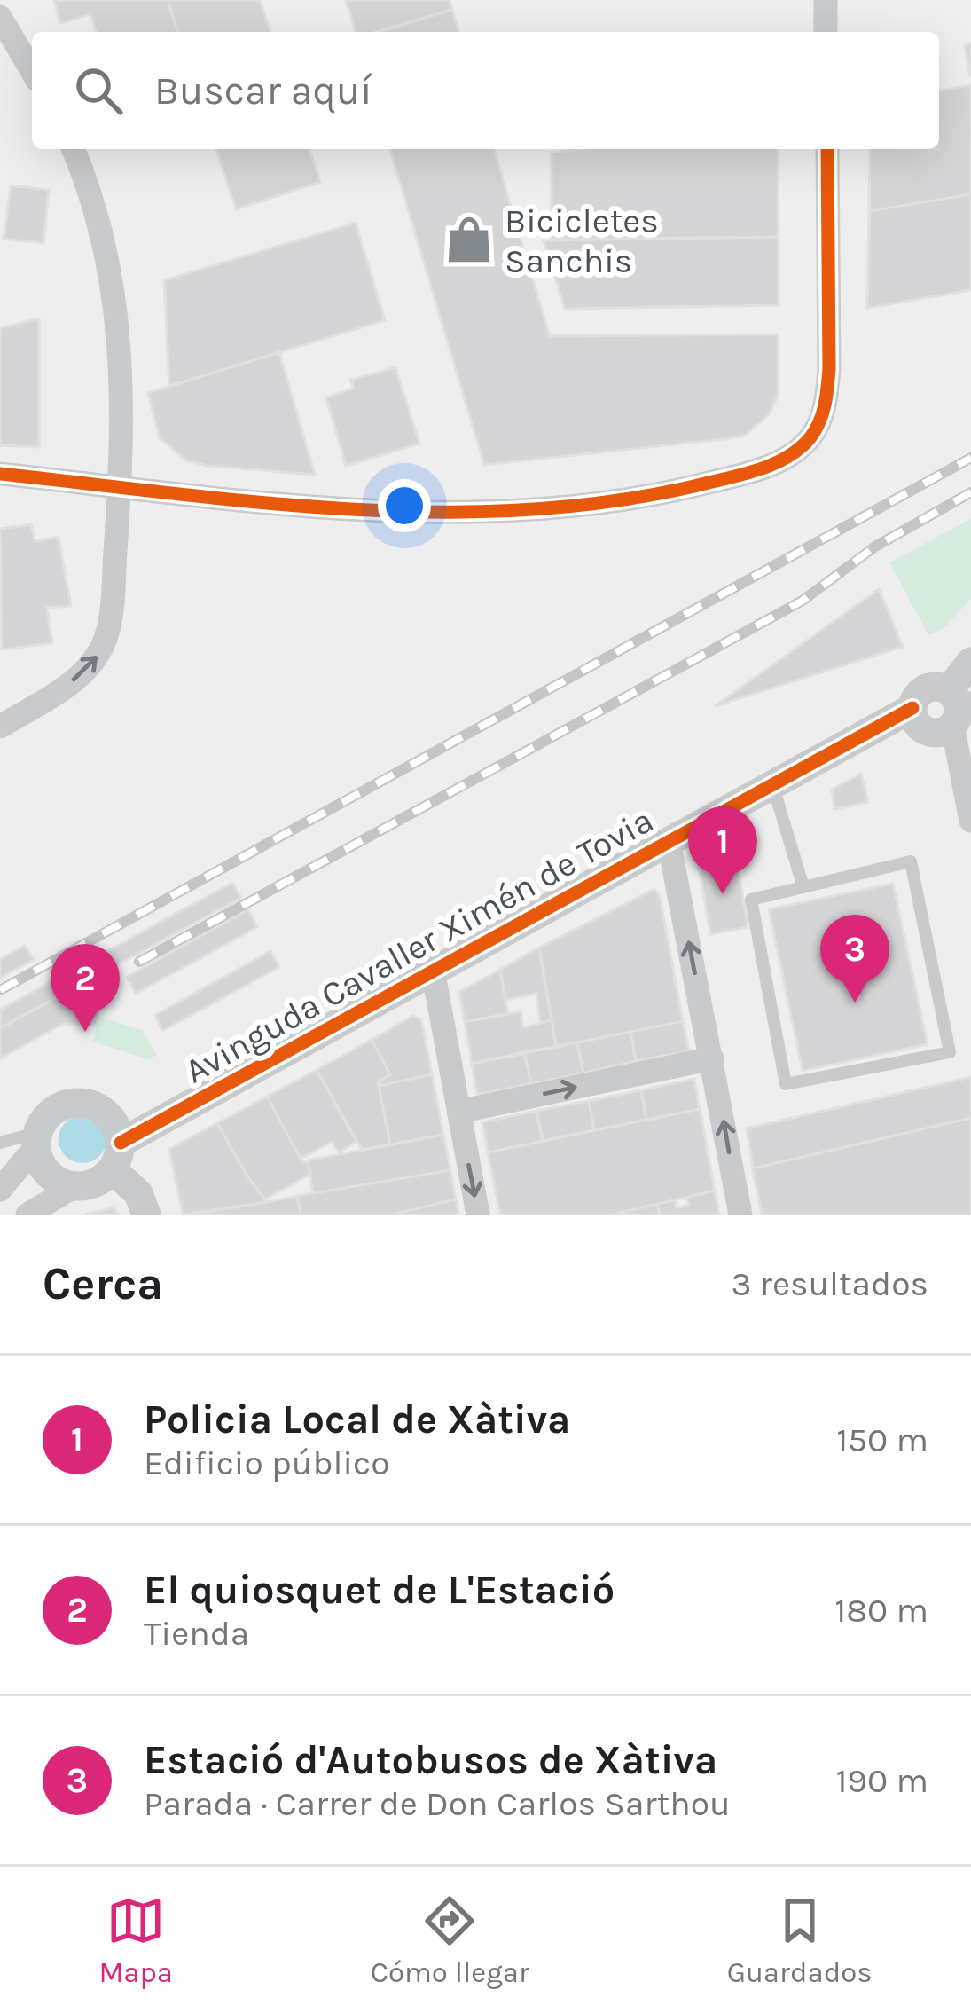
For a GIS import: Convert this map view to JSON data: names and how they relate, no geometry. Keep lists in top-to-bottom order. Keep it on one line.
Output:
{"streets":{"street":["Avinguda Cavaller Ximén de Tovia"]},"places":{"shop":["Bicicletes Sanchis"]},"page":{"search":"Buscar aquí","pins":["1","3","2"],"heading":["Cerca","3 resultados"],"list":[{"mark":"1","name":"Policia Local de Xàtiva","note":"Edificio público","value":"150 m"},{"mark":"2","name":"El quiosquet de L'Estació","note":"Tienda","value":"180 m"},{"mark":"3","name":"Estació d'Autobusos de Xàtiva","note":"Parada · Carrer de Don Carlos Sarthou","value":"190 m"}],"nav":["Mapa","Cómo llegar","Guardados"]}}
